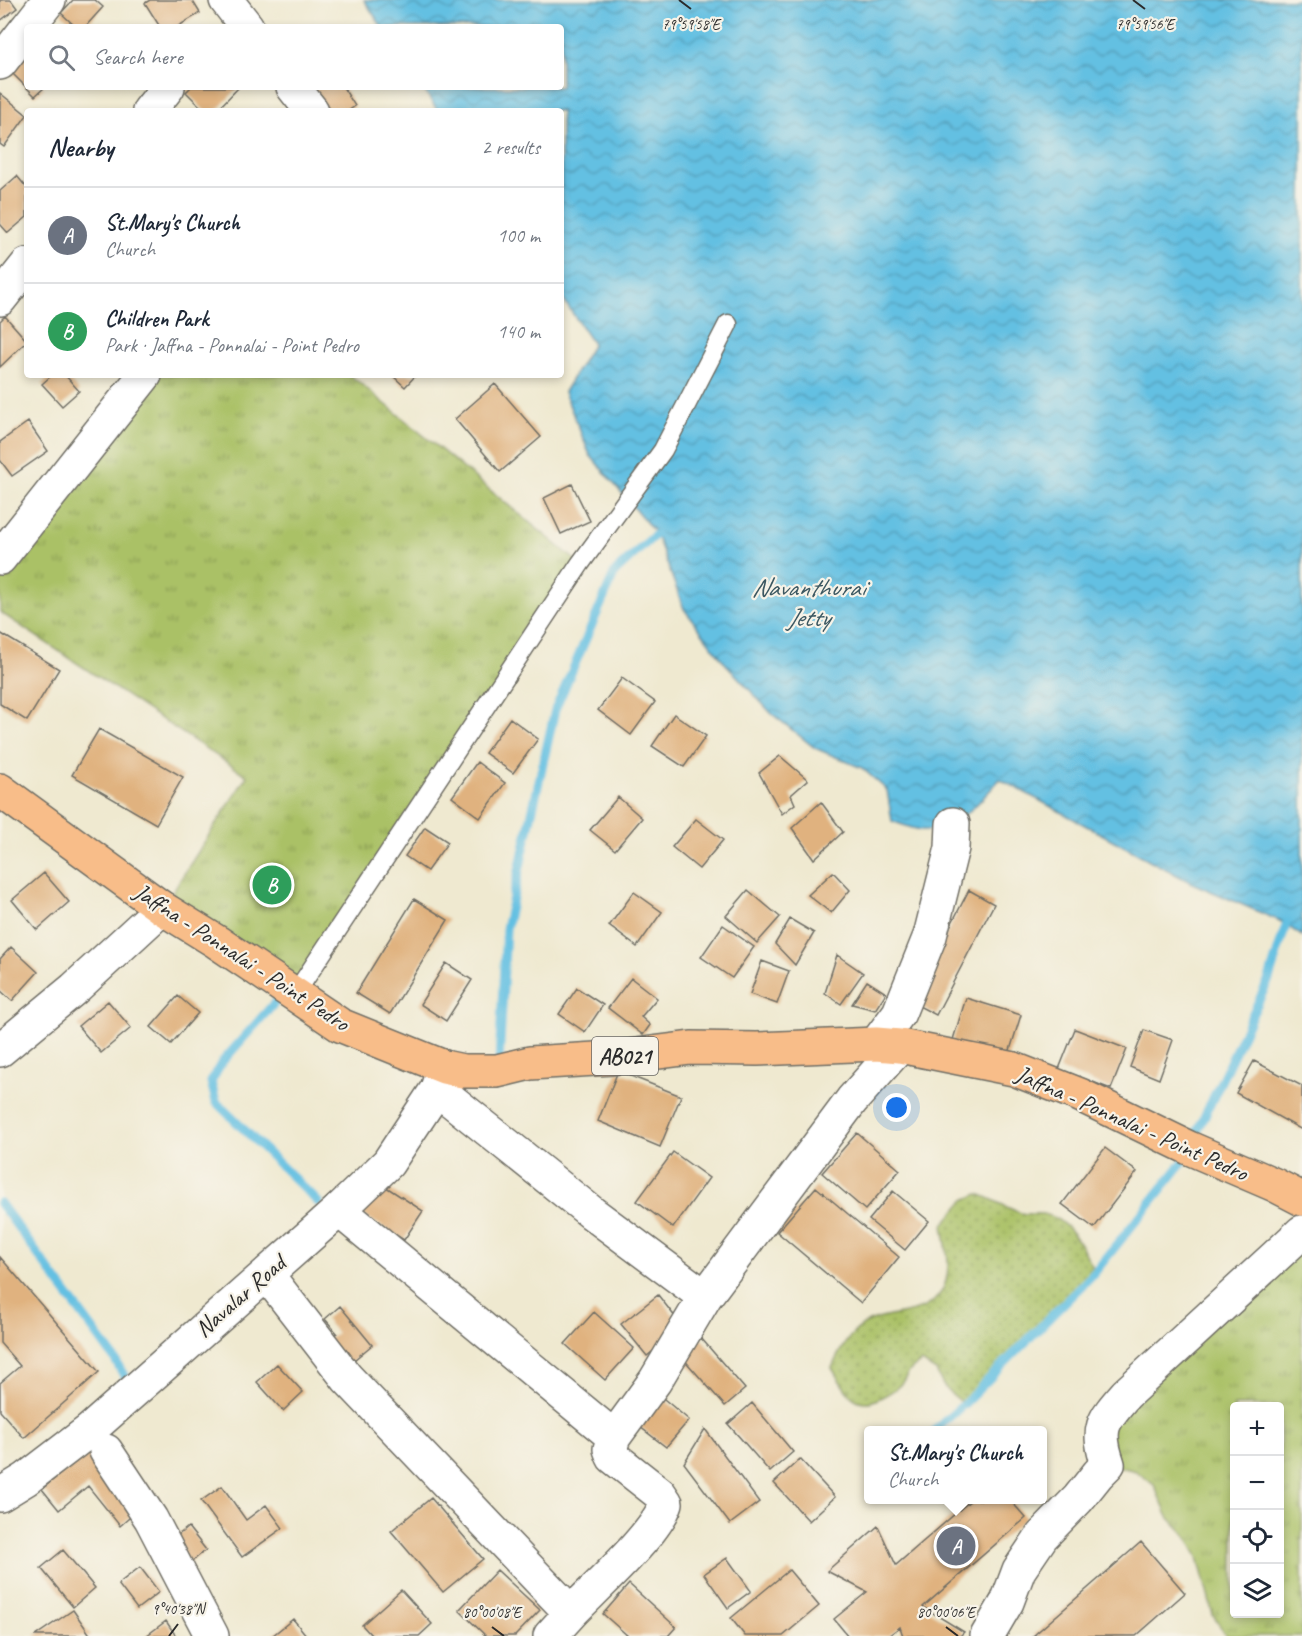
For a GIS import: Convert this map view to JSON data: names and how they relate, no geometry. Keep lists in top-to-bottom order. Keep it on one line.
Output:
{"streets":{"main road":["Jaffna - Ponnalai - Point Pedro","AB021"],"street":["Navalar Road"]},"crossings":[["Jaffna - Ponnalai - Point Pedro","Navalar Road"]],"water":["Navanthurai Jetty"],"page":{"search":"Search here","heading":["Nearby","2 results"],"list":[{"mark":"A","name":"St.Mary's Church","note":"Church","value":"100 m"},{"mark":"B","name":"Children Park","note":"Park · Jaffna - Ponnalai - Point Pedro","value":"140 m"}],"pins":["B","A"],"map_buttons":["+","−"],"popup":["St.Mary's Church","Church"]},"coordinates":["79°59'58\"E","79°59'56\"E","9°40'38\"N","80°00'08\"E","80°00'06\"E"]}
